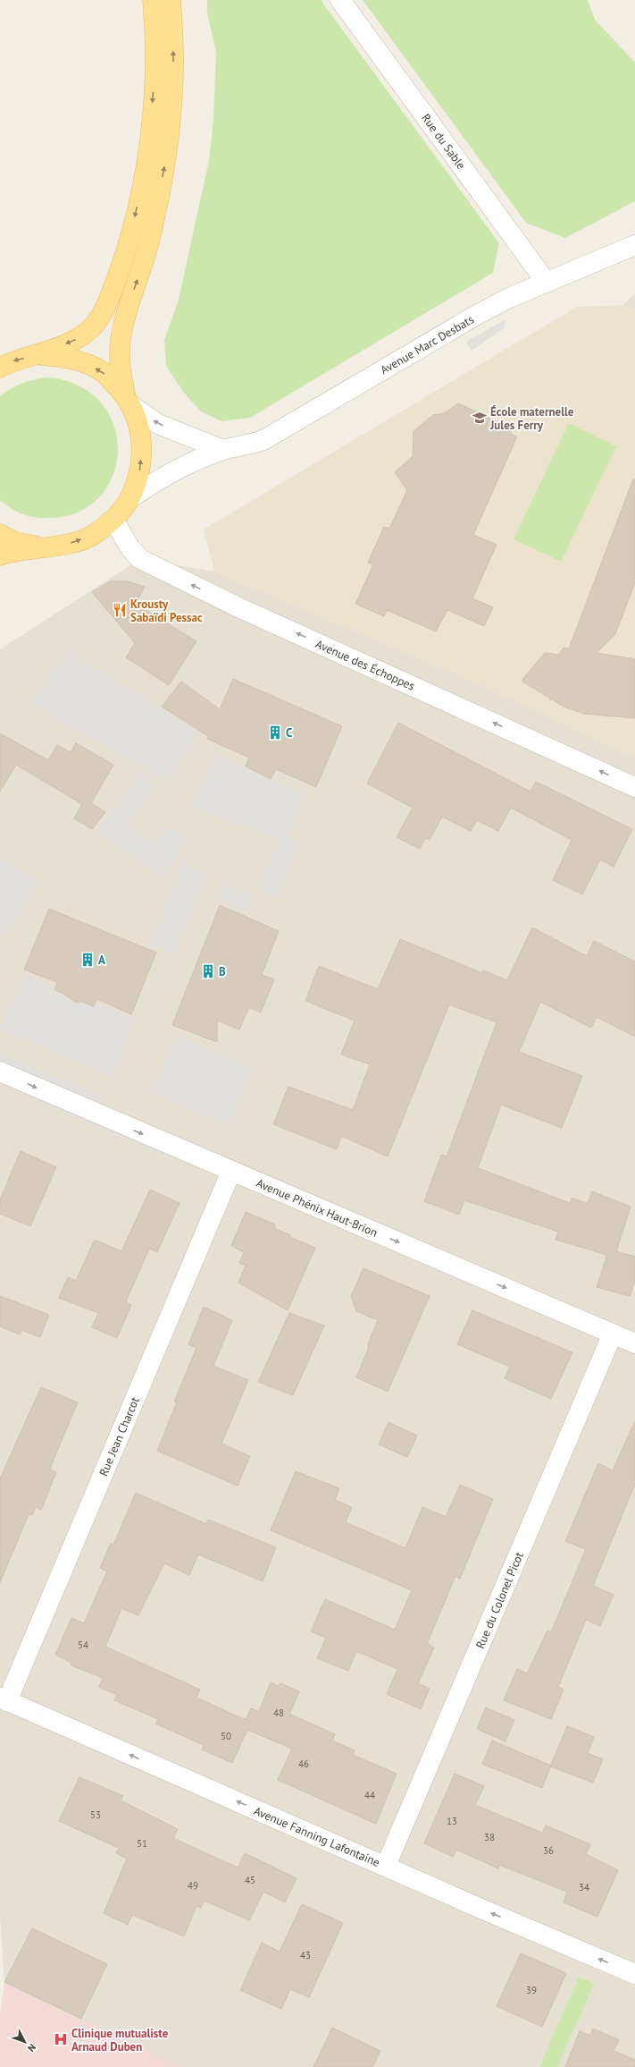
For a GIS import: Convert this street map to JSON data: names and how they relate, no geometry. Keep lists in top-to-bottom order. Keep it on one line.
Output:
{"streets":{"street":["Rue du Sable","Avenue Marc Desbats","Avenue des Échoppes","Avenue Phénix Haut-Brion","Rue Jean Charcot","Rue du Colonel Picot","Avenue Fanning Lafontaine"]},"crossings":[["Rue du Sable","Avenue Marc Desbats"],["Avenue Phénix Haut-Brion","Rue Jean Charcot"],["Avenue Phénix Haut-Brion","Rue du Colonel Picot"],["Rue Jean Charcot","Avenue Fanning Lafontaine"],["Rue du Colonel Picot","Avenue Fanning Lafontaine"]],"one_way":["Avenue des Échoppes","Avenue Phénix Haut-Brion","Avenue Fanning Lafontaine"],"places":{"school or university":["École maternelle Jules Ferry"],"restaurant":["Krousty Sabaïdi Pessac"],"building":["C","A","B"],"hospital":["Clinique mutualiste Arnaud Duben"]},"house_numbers":["54","48","50","46","44","53","13","38","51","36","45","49","34","43","39"],"north":"bottom right"}
